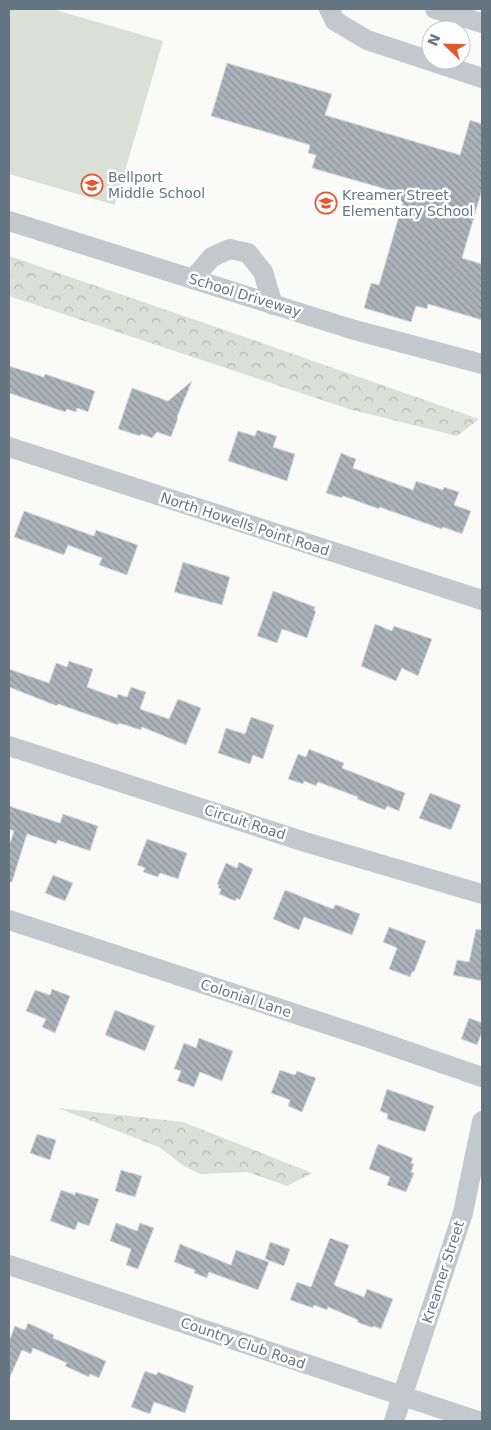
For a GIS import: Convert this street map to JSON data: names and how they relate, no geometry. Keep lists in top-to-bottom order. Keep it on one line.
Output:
{"streets":{"street":["School Driveway","North Howells Point Road","Circuit Road","Colonial Lane","Kreamer Street","Country Club Road"]},"crossings":[["Kreamer Street","Country Club Road"]],"places":{"school or university":["Bellport Middle School","Kreamer Street Elementary School"]},"north":"top left"}
